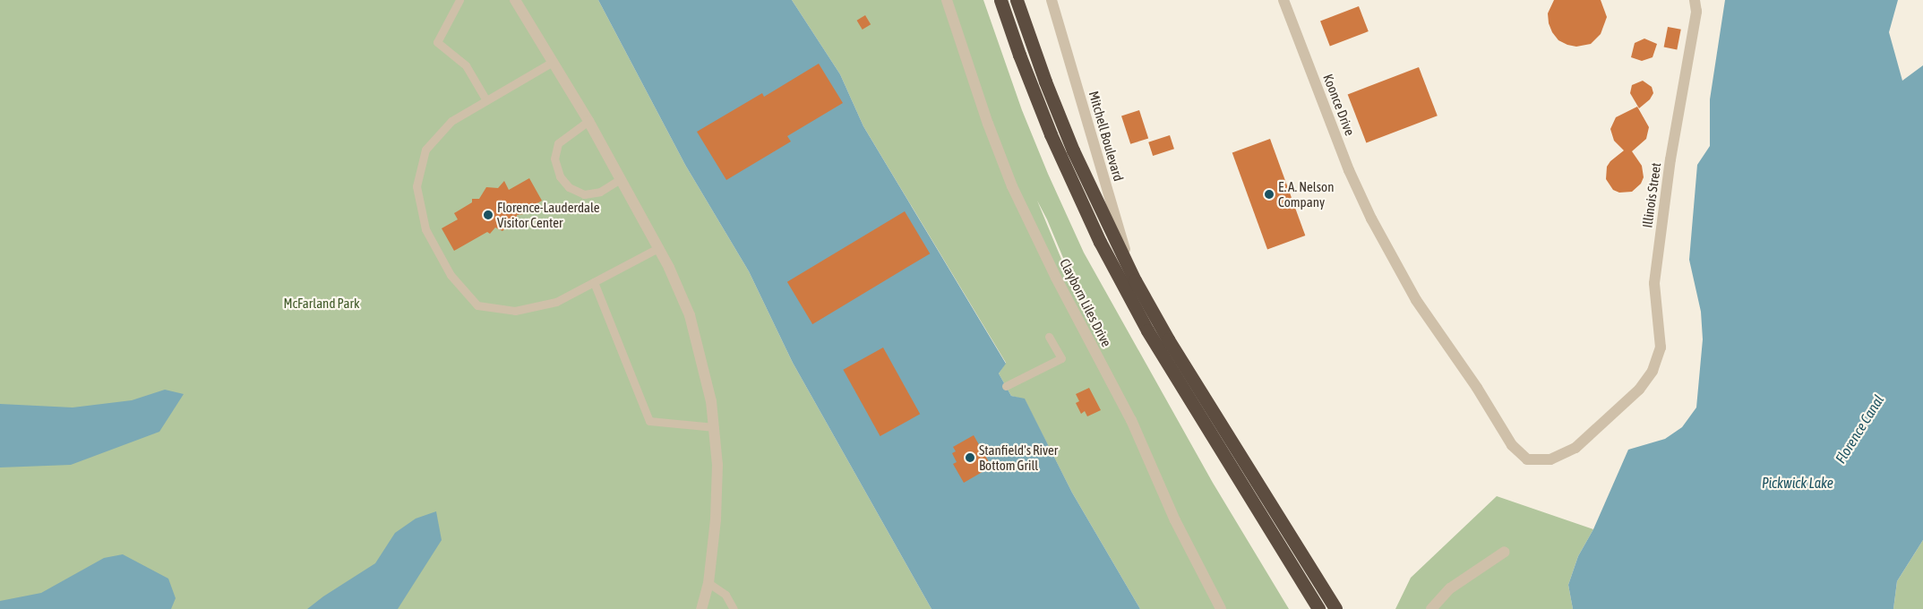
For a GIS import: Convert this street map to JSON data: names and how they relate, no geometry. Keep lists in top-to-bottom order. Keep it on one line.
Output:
{"streets":{"street":["Koonce Drive","Mitchell Boulevard","Illinois Street","Clayborn Liles Drive"]},"crossings":[["Koonce Drive","Illinois Street"]],"water":["Florence Canal","Pickwick Lake"],"parks":["McFarland Park"],"places":["E. A. Nelson Company","Florence-Lauderdale Visitor Center","Stanfield's River Bottom Grill"]}
